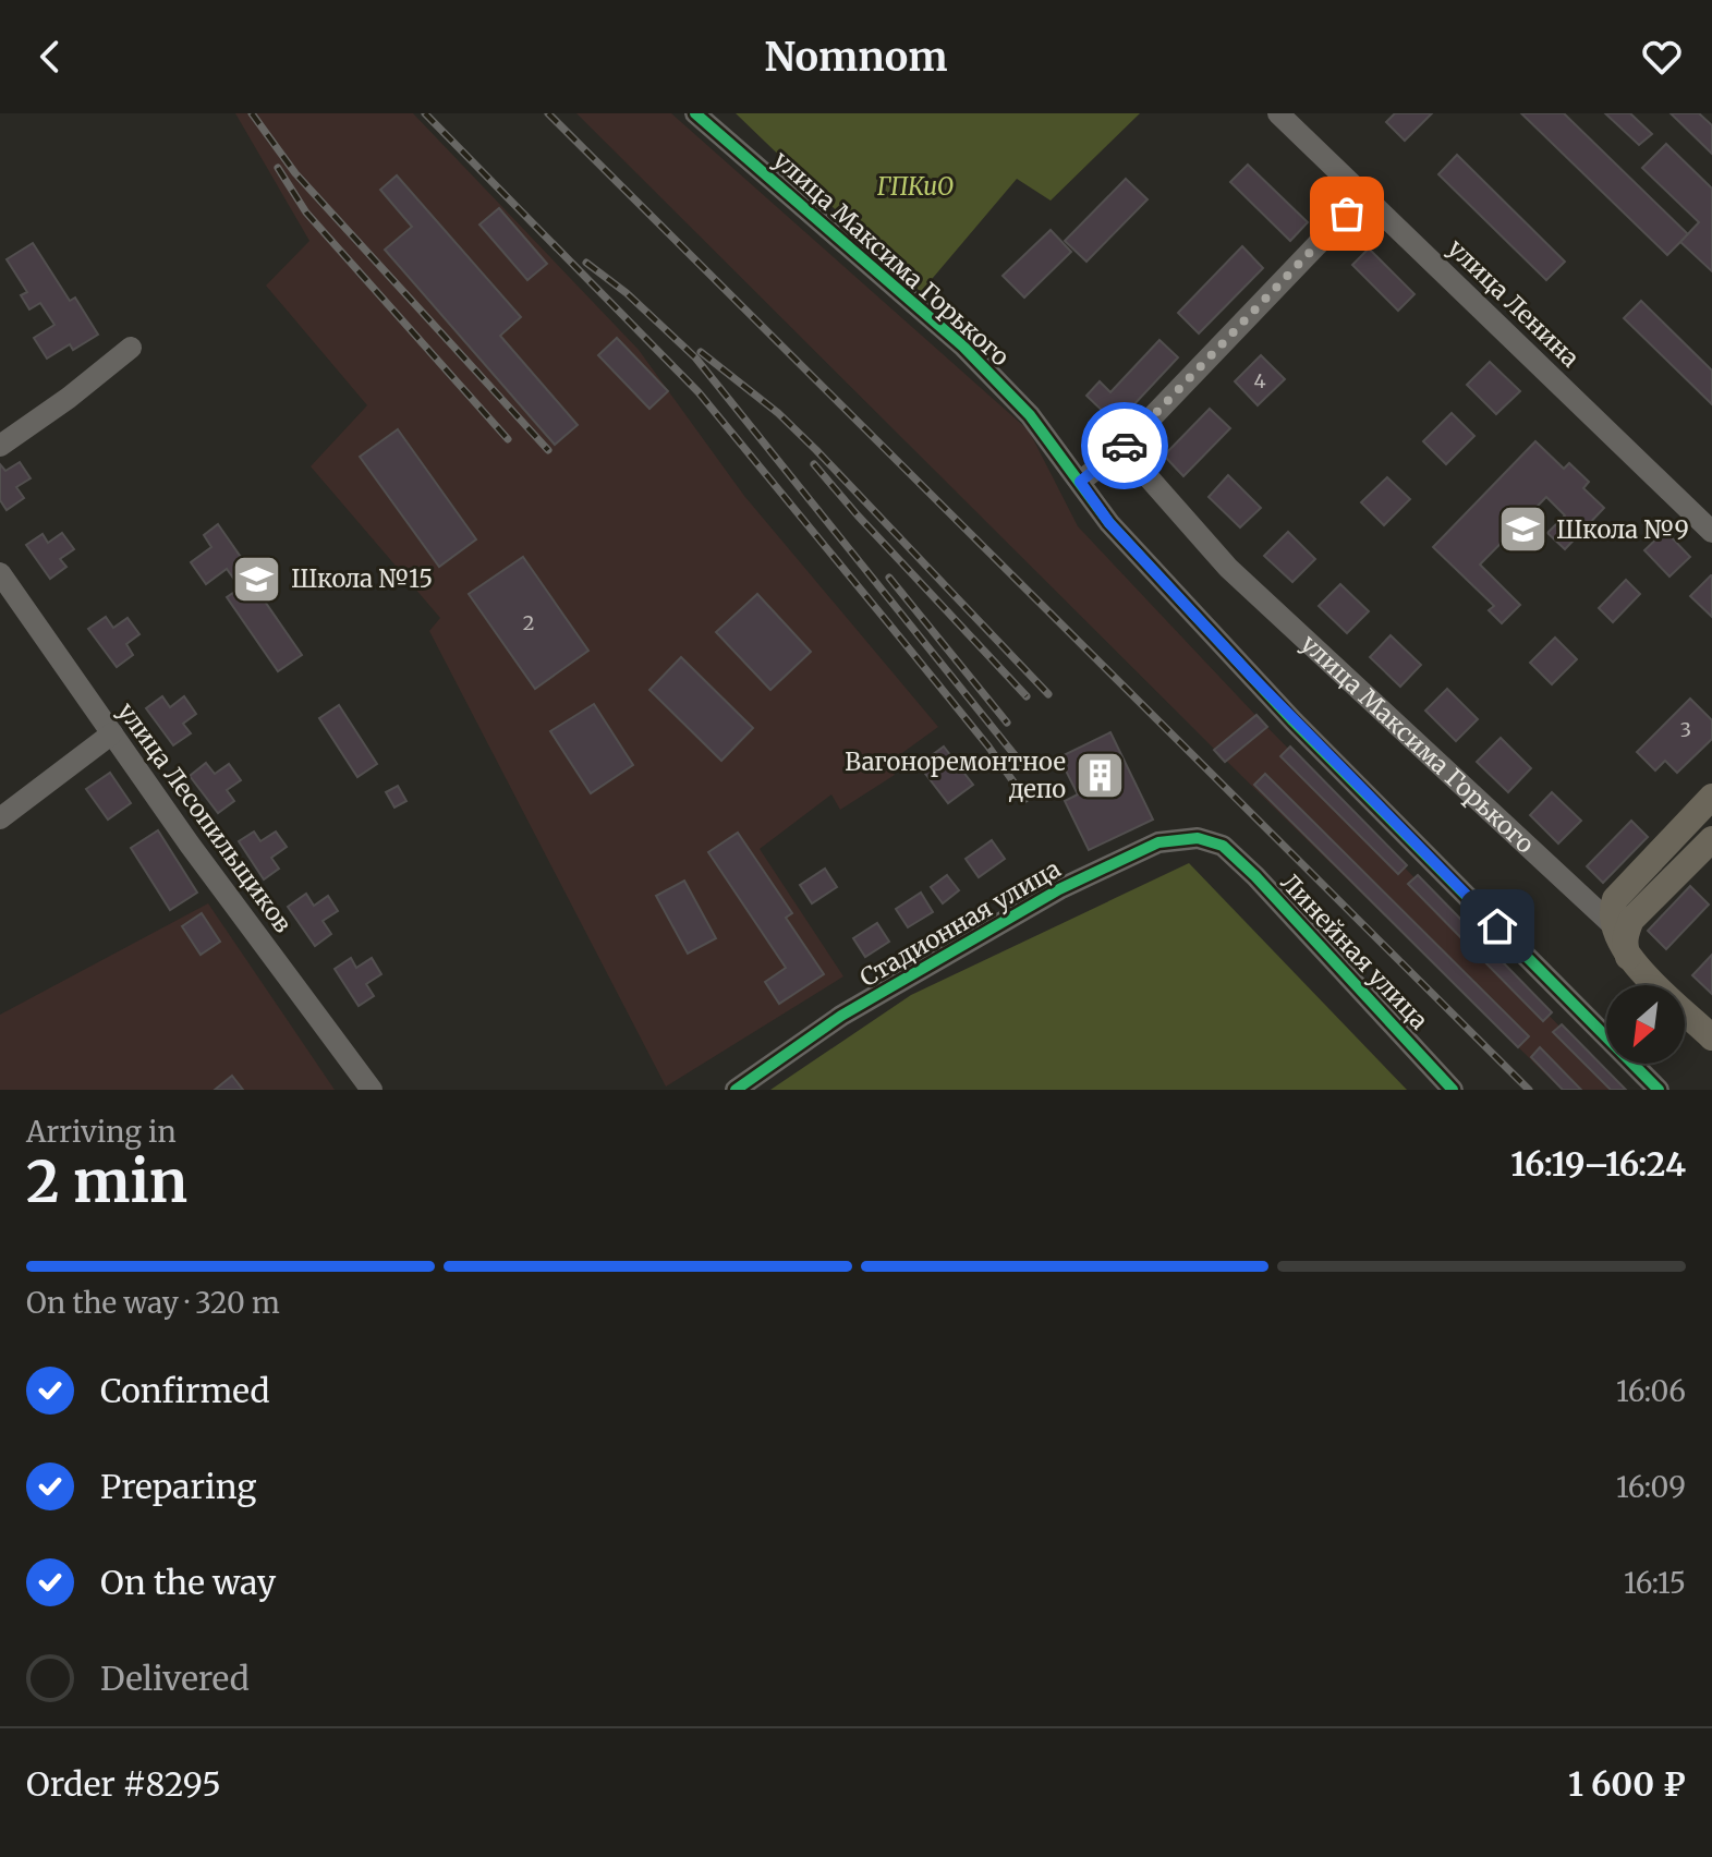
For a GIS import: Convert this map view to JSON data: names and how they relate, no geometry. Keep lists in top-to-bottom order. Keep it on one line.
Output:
{"streets":{"main road":["улица Максима Горького"],"street":["улица Ленина","улица Лесопильщиков","Стадионная улица","Линейная улица"]},"crossings":[["Стадионная улица","Линейная улица"]],"parks":["ГПКиО"],"places":{"school or university":["Школа №9","Школа №15"],"building":["Вагоноремонтное депо"]},"house_numbers":["4","2","3"],"north":"bottom left","page":{"header":"Nomnom","heading":["2 min","Arriving in","16:19–16:24"],"panel":["Order #8295","1 600 ₽"],"bar":"On the way · 320 m","list":[["Confirmed","16:06"],["Preparing","16:09"],["On the way","16:15"],"Delivered"]}}
